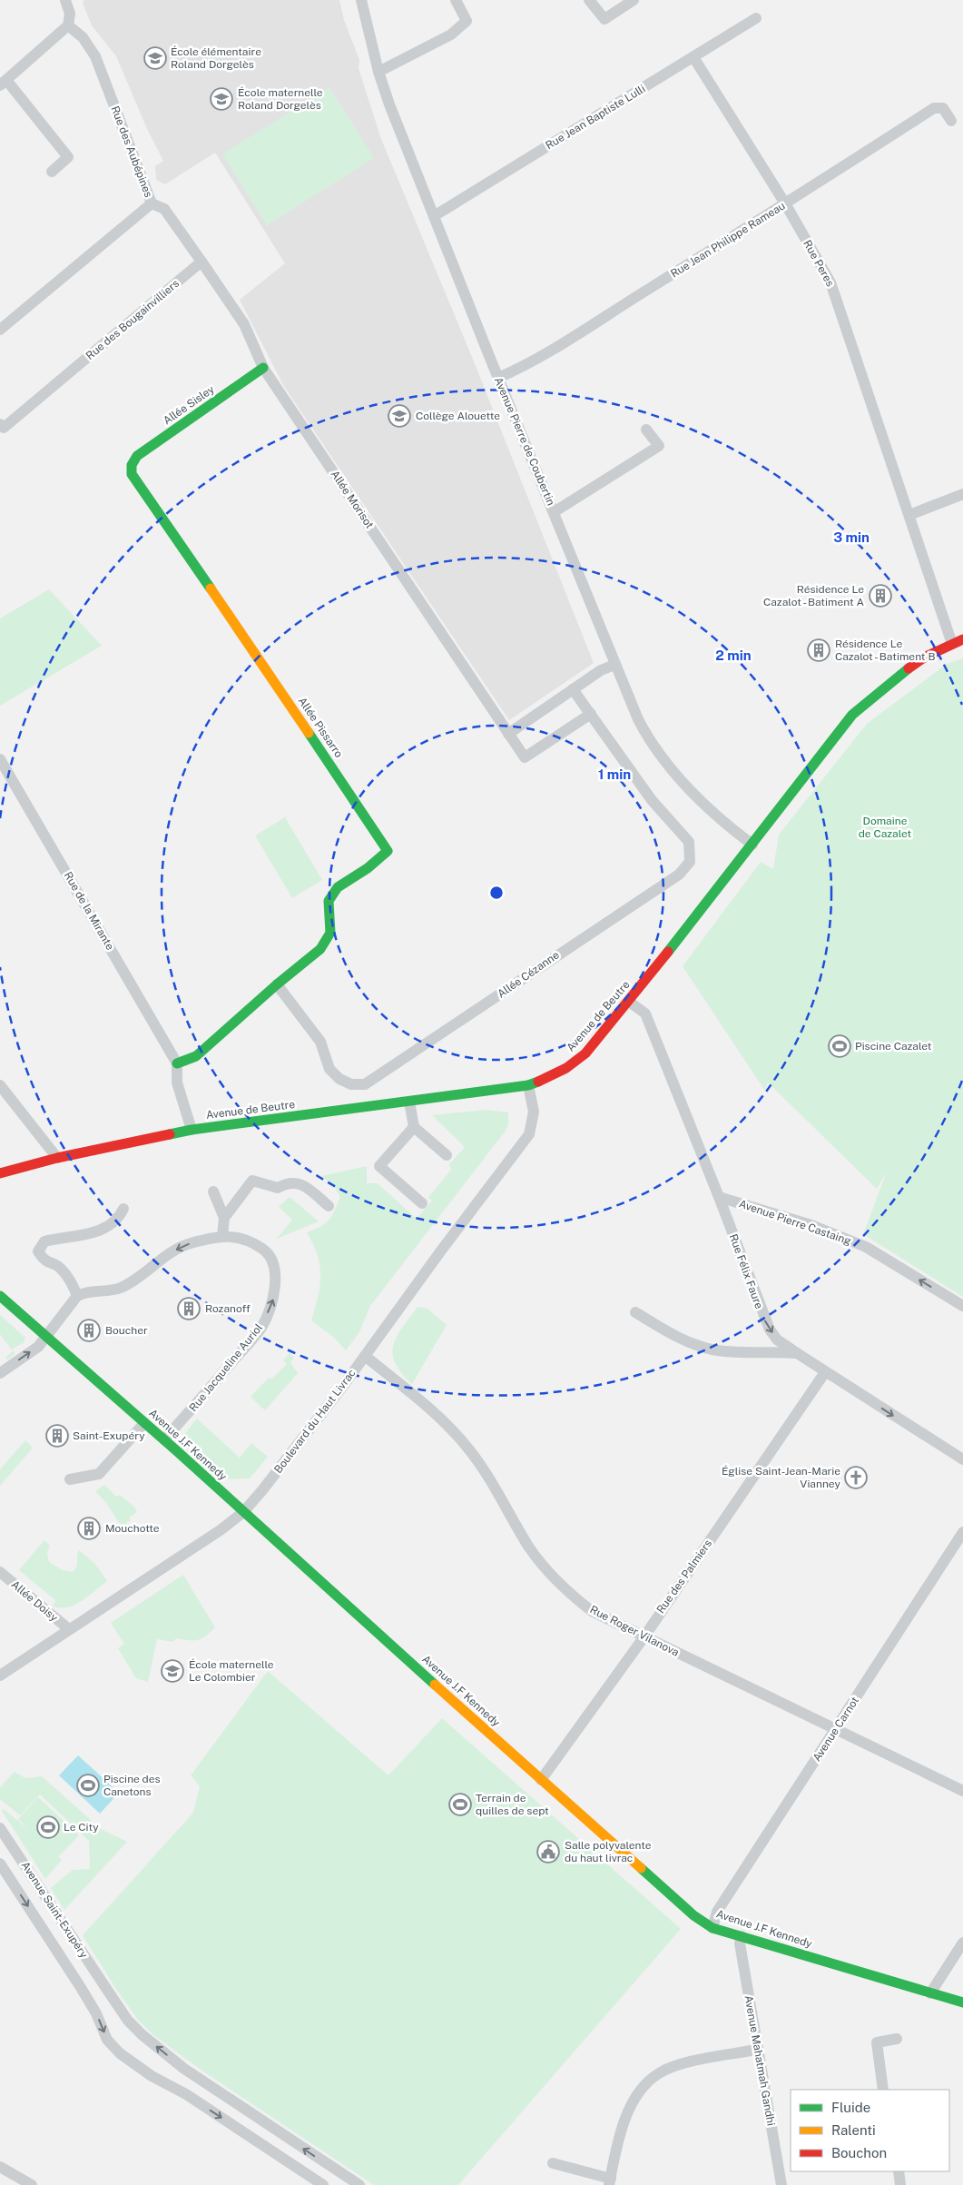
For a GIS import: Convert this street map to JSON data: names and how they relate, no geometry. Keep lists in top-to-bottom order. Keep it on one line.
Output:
{"streets":{"street":["Rue Jean Baptiste Lulli","Rue des Aubépines","Rue Jean Philippe Rameau","Rue Peres","Rue des Bougainvilliers","Allée Sisley","Avenue Pierre de Coubertin","Allée Morisot","Allée Pissarro","Rue de la Mirante","Allée Cézanne","Avenue de Beutre","Avenue Pierre Castaing","Rue Félix Faure","Rue Jacqueline Auriol","Boulevard du Haut Livrac","Avenue J.F Kennedy","Rue des Palmiers","Allée Doisy","Rue Roger Vilanova","Avenue Carnot","Avenue Saint-Exupéry","Avenue Mahatmah Gandhi"]},"crossings":[["Rue Jean Baptiste Lulli","Rue Peres"],["Rue Jean Baptiste Lulli","Avenue Pierre de Coubertin"],["Rue Jean Philippe Rameau","Rue Peres"],["Rue Jean Philippe Rameau","Avenue Pierre de Coubertin"],["Rue Peres","Avenue de Beutre"],["Rue des Bougainvilliers","Allée Morisot"],["Allée Sisley","Allée Morisot"],["Allée Sisley","Allée Pissarro"],["Avenue Pierre de Coubertin","Avenue de Beutre"],["Allée Morisot","Allée Cézanne"],["Allée Pissarro","Allée Cézanne"],["Avenue de Beutre","Rue Félix Faure"],["Avenue de Beutre","Boulevard du Haut Livrac"],["Avenue Pierre Castaing","Rue Félix Faure"],["Rue Félix Faure","Rue des Palmiers"],["Rue Jacqueline Auriol","Avenue J.F Kennedy"],["Boulevard du Haut Livrac","Avenue J.F Kennedy"],["Boulevard du Haut Livrac","Allée Doisy"],["Boulevard du Haut Livrac","Rue Roger Vilanova"],["Avenue J.F Kennedy","Rue des Palmiers"],["Avenue J.F Kennedy","Avenue Carnot"],["Avenue J.F Kennedy","Avenue Mahatmah Gandhi"],["Rue des Palmiers","Rue Roger Vilanova"],["Rue Roger Vilanova","Avenue Carnot"]],"one_way":["Avenue Pierre Castaing","Rue Félix Faure"],"parks":["Domaine de Cazalet"],"places":{"school or university":["École élémentaire Roland Dorgelès","École maternelle Roland Dorgelès","Collège Alouette","École maternelle Le Colombier"],"building":["Résidence Le Cazalot - Batiment A","Résidence Le Cazalot - Batiment B","Rozanoff","Boucher","Saint-Exupéry","Mouchotte"],"sports":["Piscine Cazalet","Piscine des Canetons","Terrain de quilles de sept","Le City"],"church":["Église Saint-Jean-Marie Vianney"],"public building":["Salle polyvalente du haut livrac"]},"legend":["Fluide","Ralenti","Bouchon"],"rings":["3 min","2 min","1 min"]}
